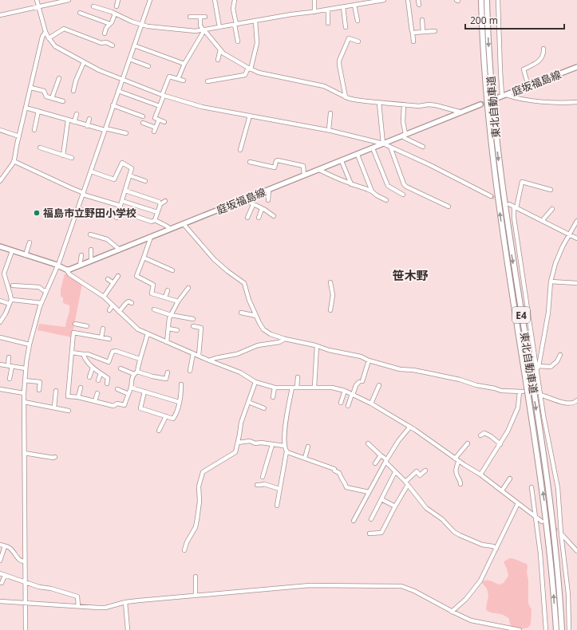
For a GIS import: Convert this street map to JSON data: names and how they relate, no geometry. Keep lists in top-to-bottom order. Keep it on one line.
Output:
{"streets":{"highway":["東北自動車道","E4"],"main road":["庭坂福島線"]},"districts":["笹木野"],"places":["福島市立野田小学校"],"scale_bar":"200 m"}
